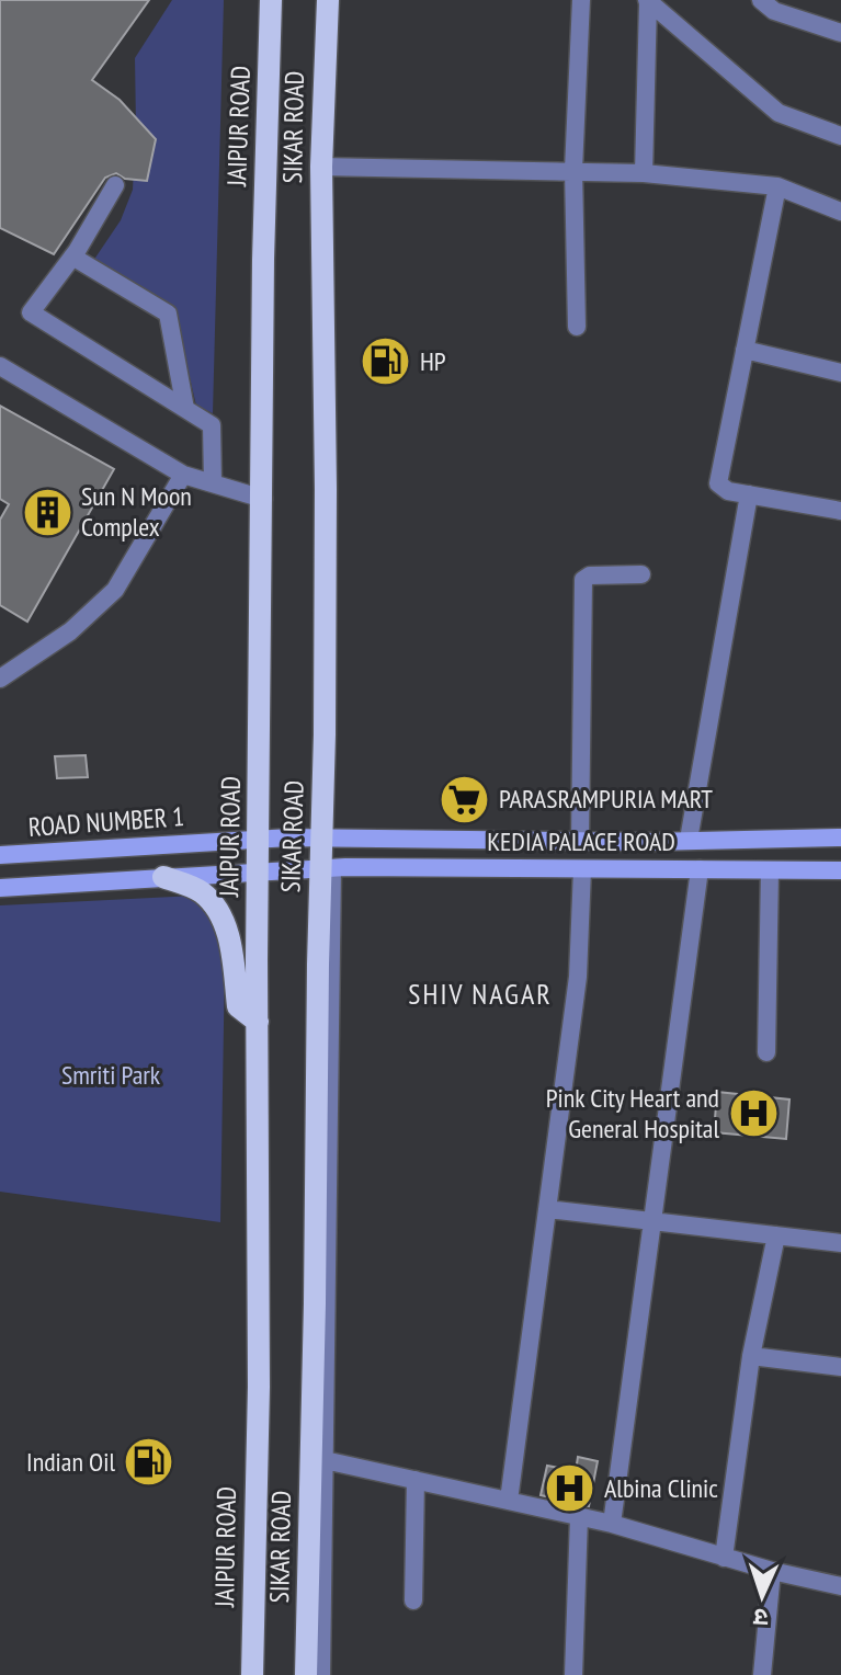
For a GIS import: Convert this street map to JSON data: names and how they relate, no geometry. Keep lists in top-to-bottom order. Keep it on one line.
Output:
{"streets":{"main road":["JAIPUR ROAD","SIKAR ROAD"],"street":["ROAD NUMBER 1","KEDIA PALACE ROAD"]},"crossings":[["JAIPUR ROAD","ROAD NUMBER 1"],["SIKAR ROAD","ROAD NUMBER 1"],["SIKAR ROAD","KEDIA PALACE ROAD"],["ROAD NUMBER 1","KEDIA PALACE ROAD"]],"districts":["SHIV NAGAR"],"parks":["Smriti Park"],"places":{"fuel station":["HP","Indian Oil"],"building":["Sun N Moon Complex"],"supermarket":["PARASRAMPURIA MART"],"hospital":["Pink City Heart and General Hospital","Albina Clinic"]},"north":"bottom"}
